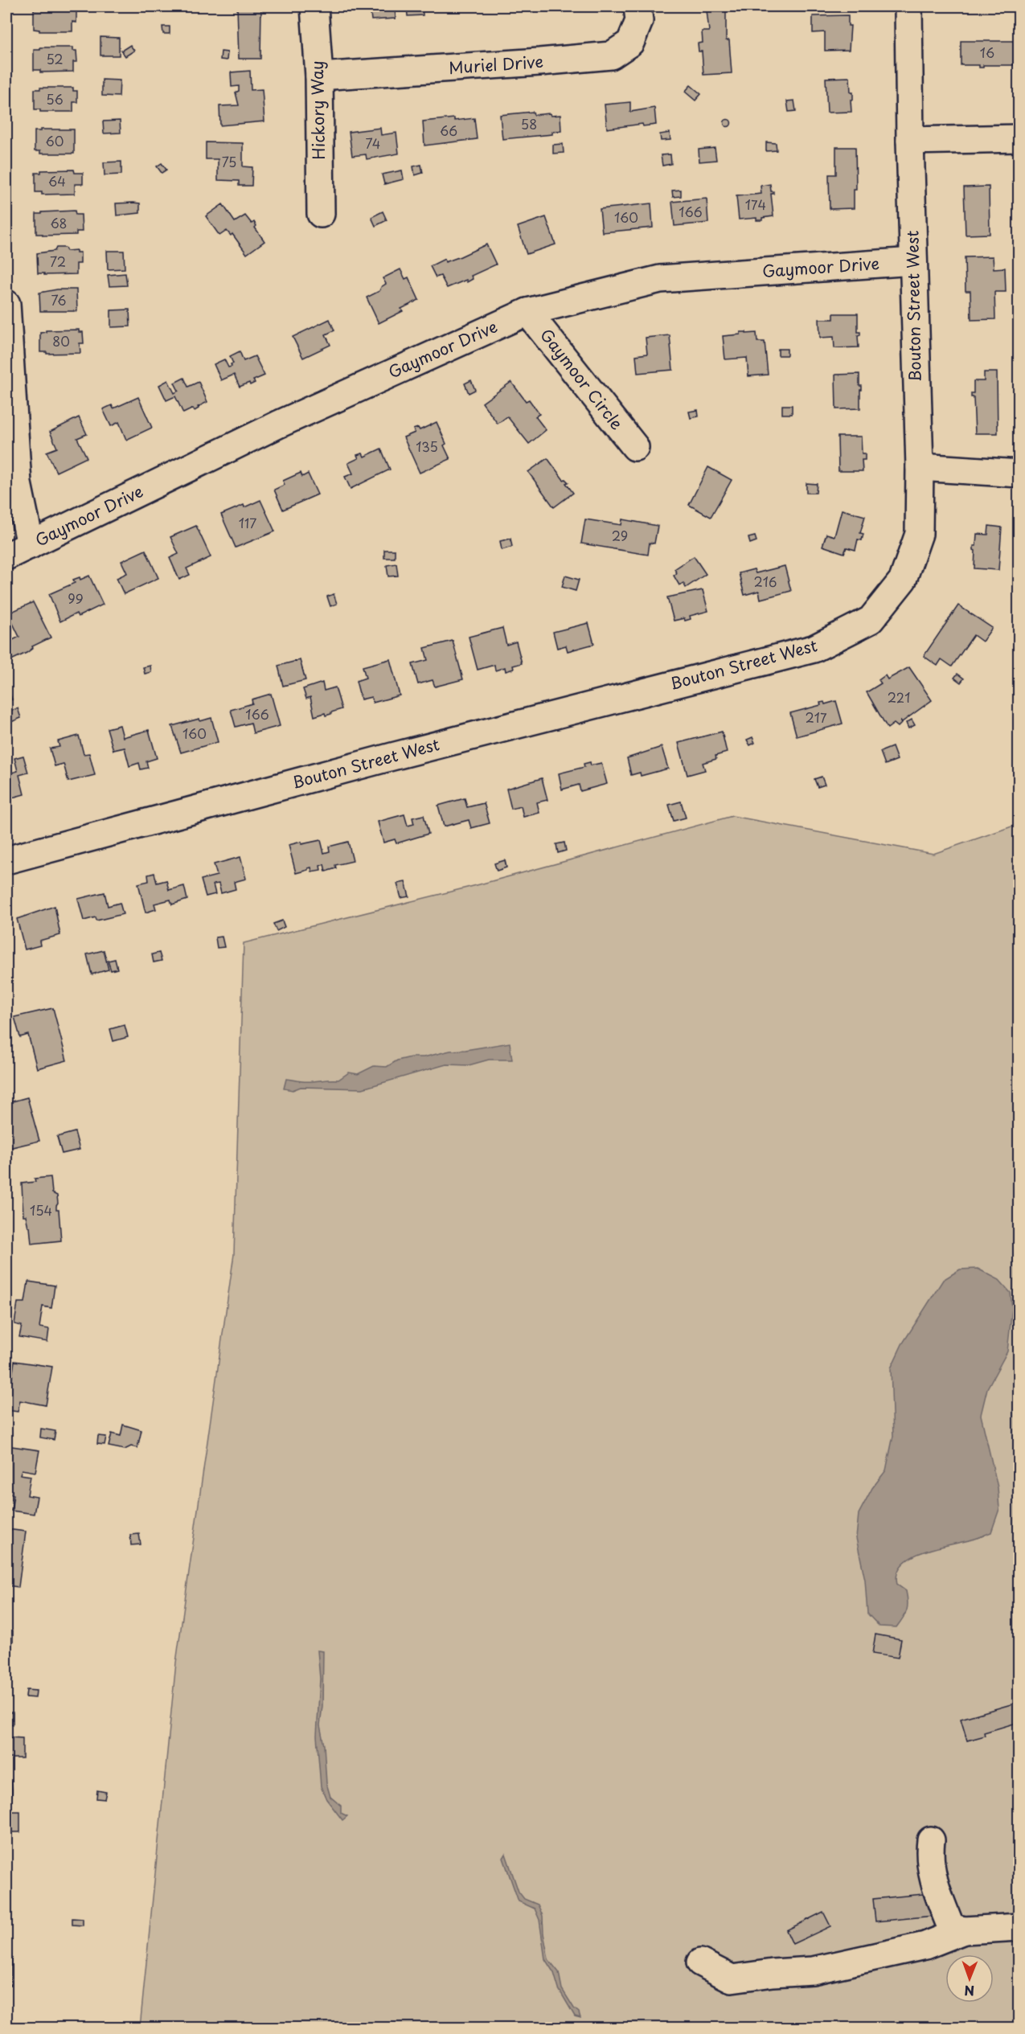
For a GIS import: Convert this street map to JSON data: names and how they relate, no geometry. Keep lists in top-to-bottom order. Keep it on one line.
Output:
{"streets":{"street":["Muriel Drive","Hickory Way","Gaymoor Drive","Bouton Street West","Gaymoor Circle"]},"crossings":[["Muriel Drive","Hickory Way"],["Gaymoor Drive","Bouton Street West"],["Gaymoor Drive","Gaymoor Circle"]],"house_numbers":["16","52","56","58","66","60","74","75","64","174","166","160","68","72","76","80","135","117","29","216","99","221","166","217","160","154"],"north":"bottom"}
